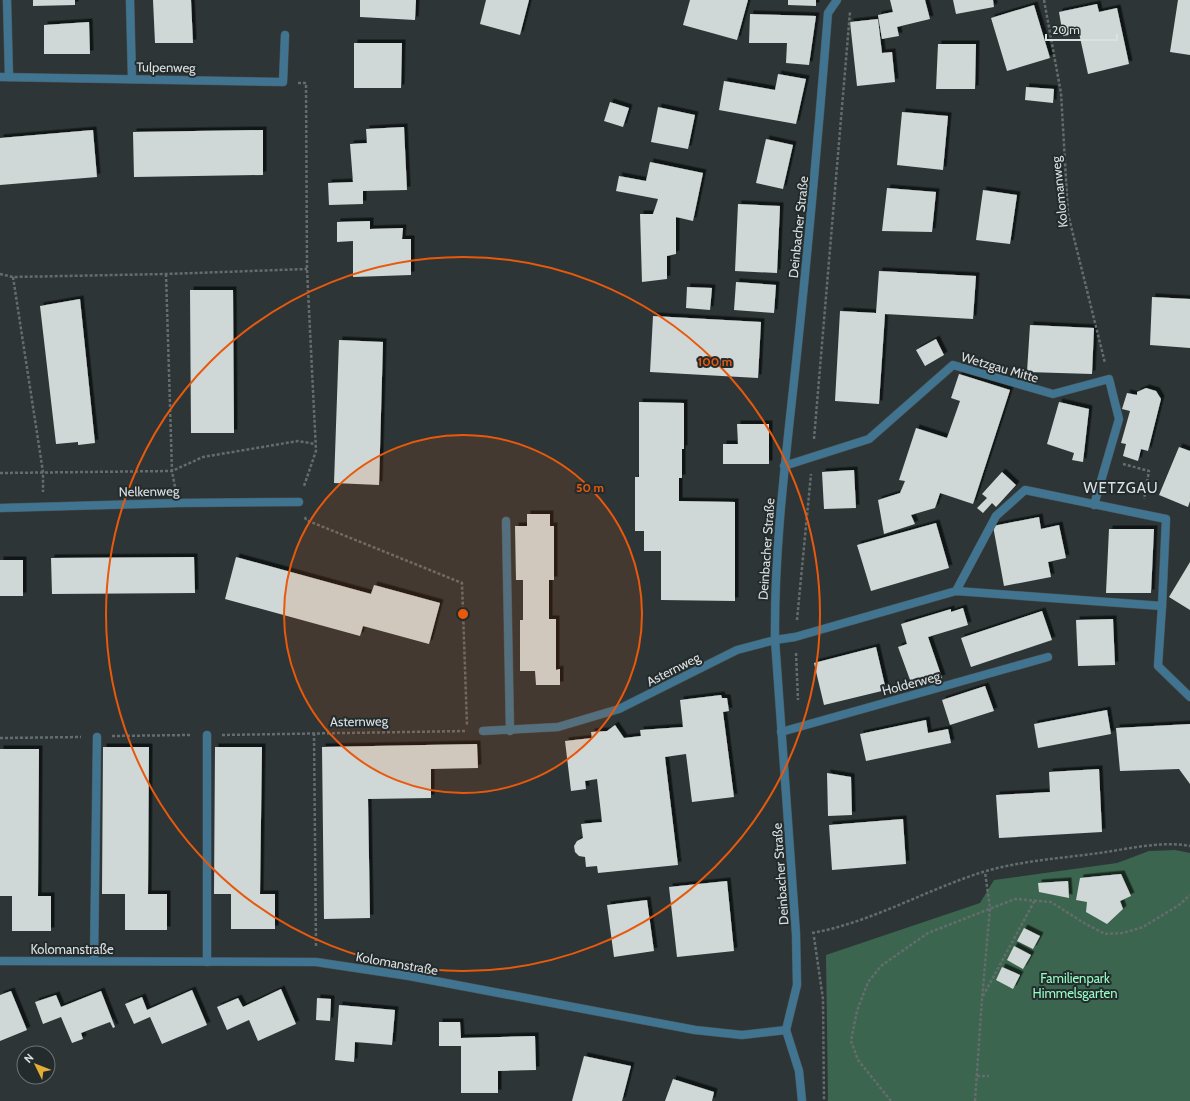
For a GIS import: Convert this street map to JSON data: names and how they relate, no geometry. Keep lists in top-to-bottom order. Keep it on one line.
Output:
{"streets":{"street":["Tulpenweg","Deinbacher Straße","Wetzgau Mitte","Nelkenweg","Asternweg","Holderweg","Kolomanstraße"],"path":["Kolomanweg"]},"crossings":[["Kolomanweg","Wetzgau Mitte"],["Deinbacher Straße","Wetzgau Mitte"],["Deinbacher Straße","Asternweg"],["Deinbacher Straße","Holderweg"],["Deinbacher Straße","Kolomanstraße"],["Nelkenweg","Asternweg"]],"districts":["WETZGAU"],"parks":["Familienpark Himmelsgarten"],"scale_bar":"20 m","north":"top left","rings":["100 m","50 m"]}
